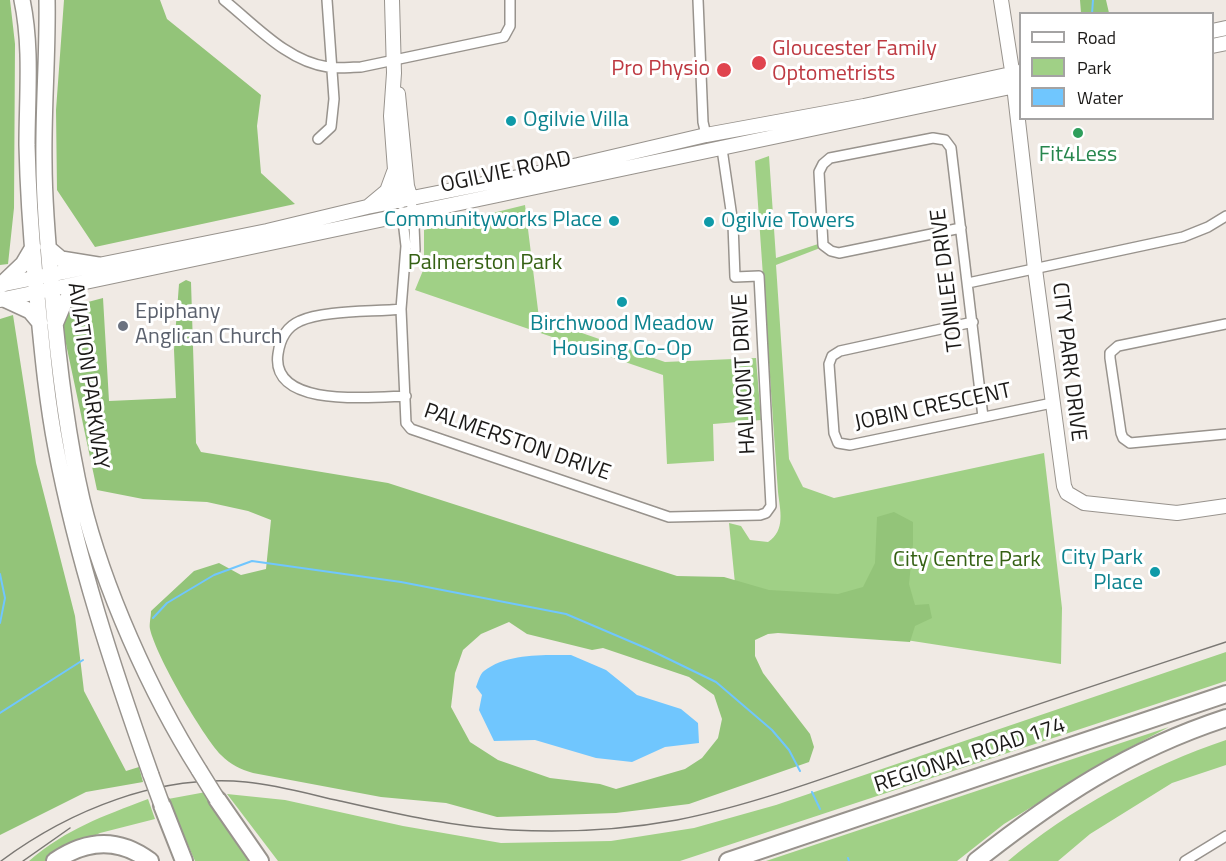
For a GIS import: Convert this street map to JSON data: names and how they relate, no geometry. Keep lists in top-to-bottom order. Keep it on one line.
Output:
{"streets":{"highway":["REGIONAL ROAD 174"],"main road":["OGILVIE ROAD","CITY PARK DRIVE","AVIATION PARKWAY"],"street":["TONILEE DRIVE","HALMONT DRIVE","JOBIN CRESCENT","PALMERSTON DRIVE"]},"crossings":[["OGILVIE ROAD","CITY PARK DRIVE"],["OGILVIE ROAD","HALMONT DRIVE"],["OGILVIE ROAD","AVIATION PARKWAY"],["OGILVIE ROAD","PALMERSTON DRIVE"],["TONILEE DRIVE","JOBIN CRESCENT"],["CITY PARK DRIVE","JOBIN CRESCENT"],["HALMONT DRIVE","PALMERSTON DRIVE"]],"parks":["Palmerston Park","City Centre Park"],"places":["Gloucester Family Optometrists","Pro Physio","Ogilvie Villa","Fit4Less","Communityworks Place","Ogilvie Towers","Birchwood Meadow Housing Co-Op","Epiphany Anglican Church","City Park Place"],"legend":["Road","Park","Water"]}
